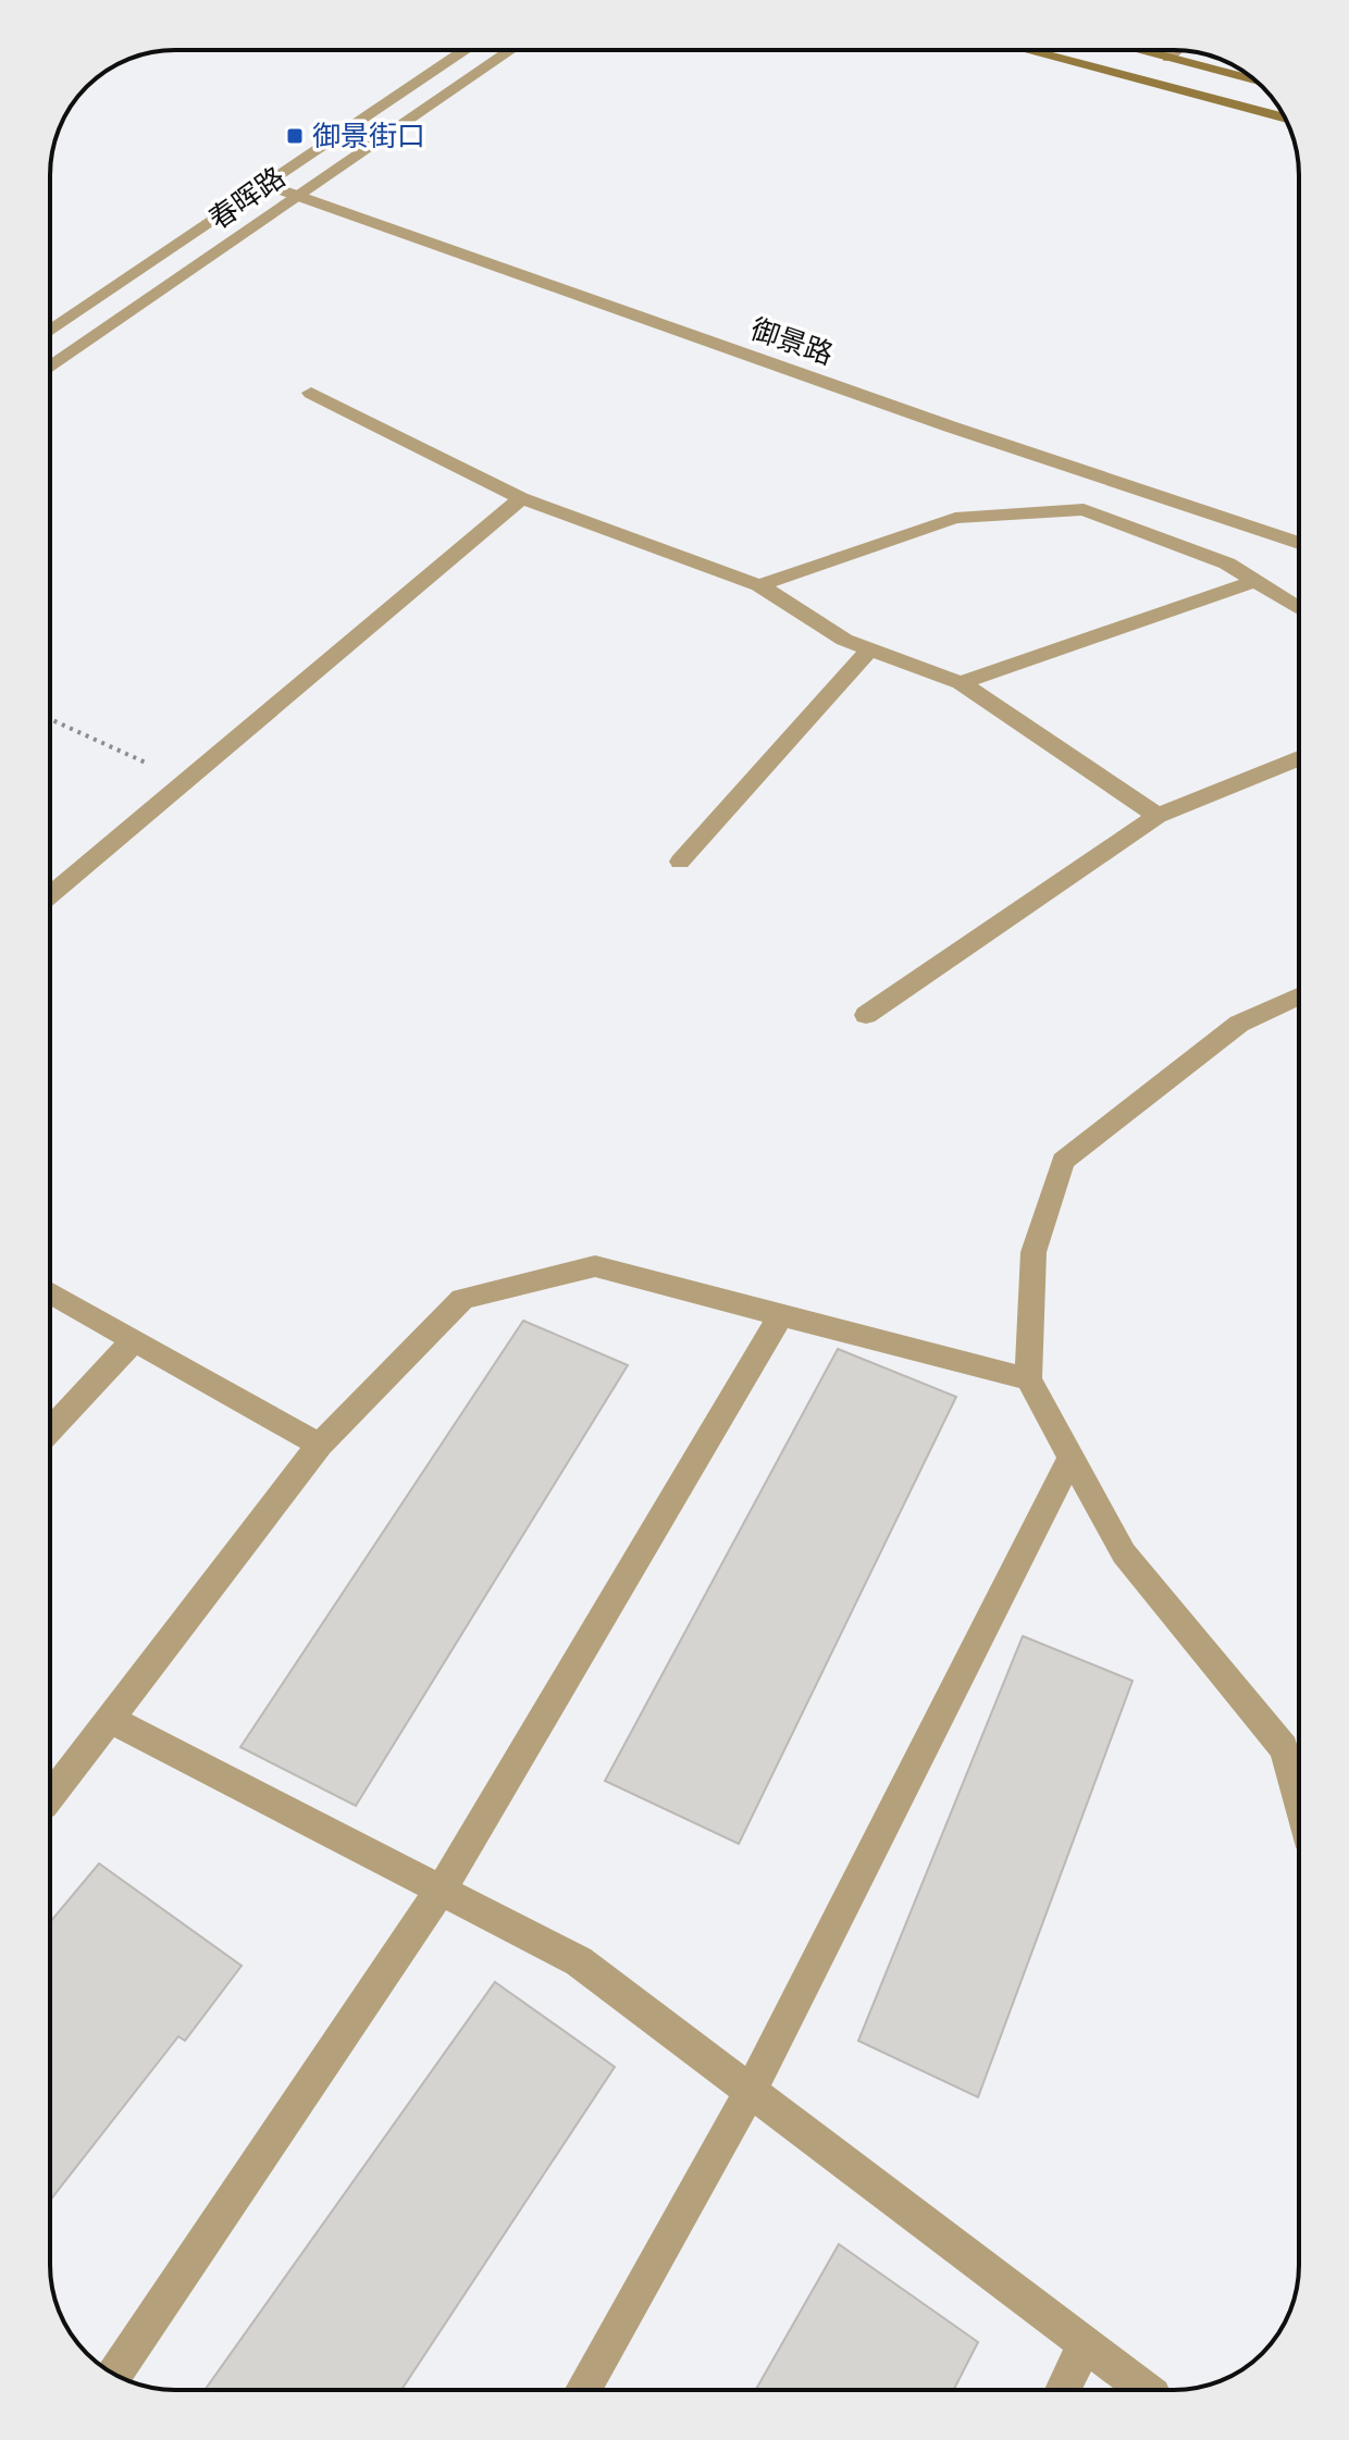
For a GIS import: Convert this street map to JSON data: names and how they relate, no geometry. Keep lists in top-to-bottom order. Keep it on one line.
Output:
{"streets":{"street":["春晖路","御景路"]},"crossings":[["春晖路","御景路"]],"places":{"transit":["御景街口"]}}
